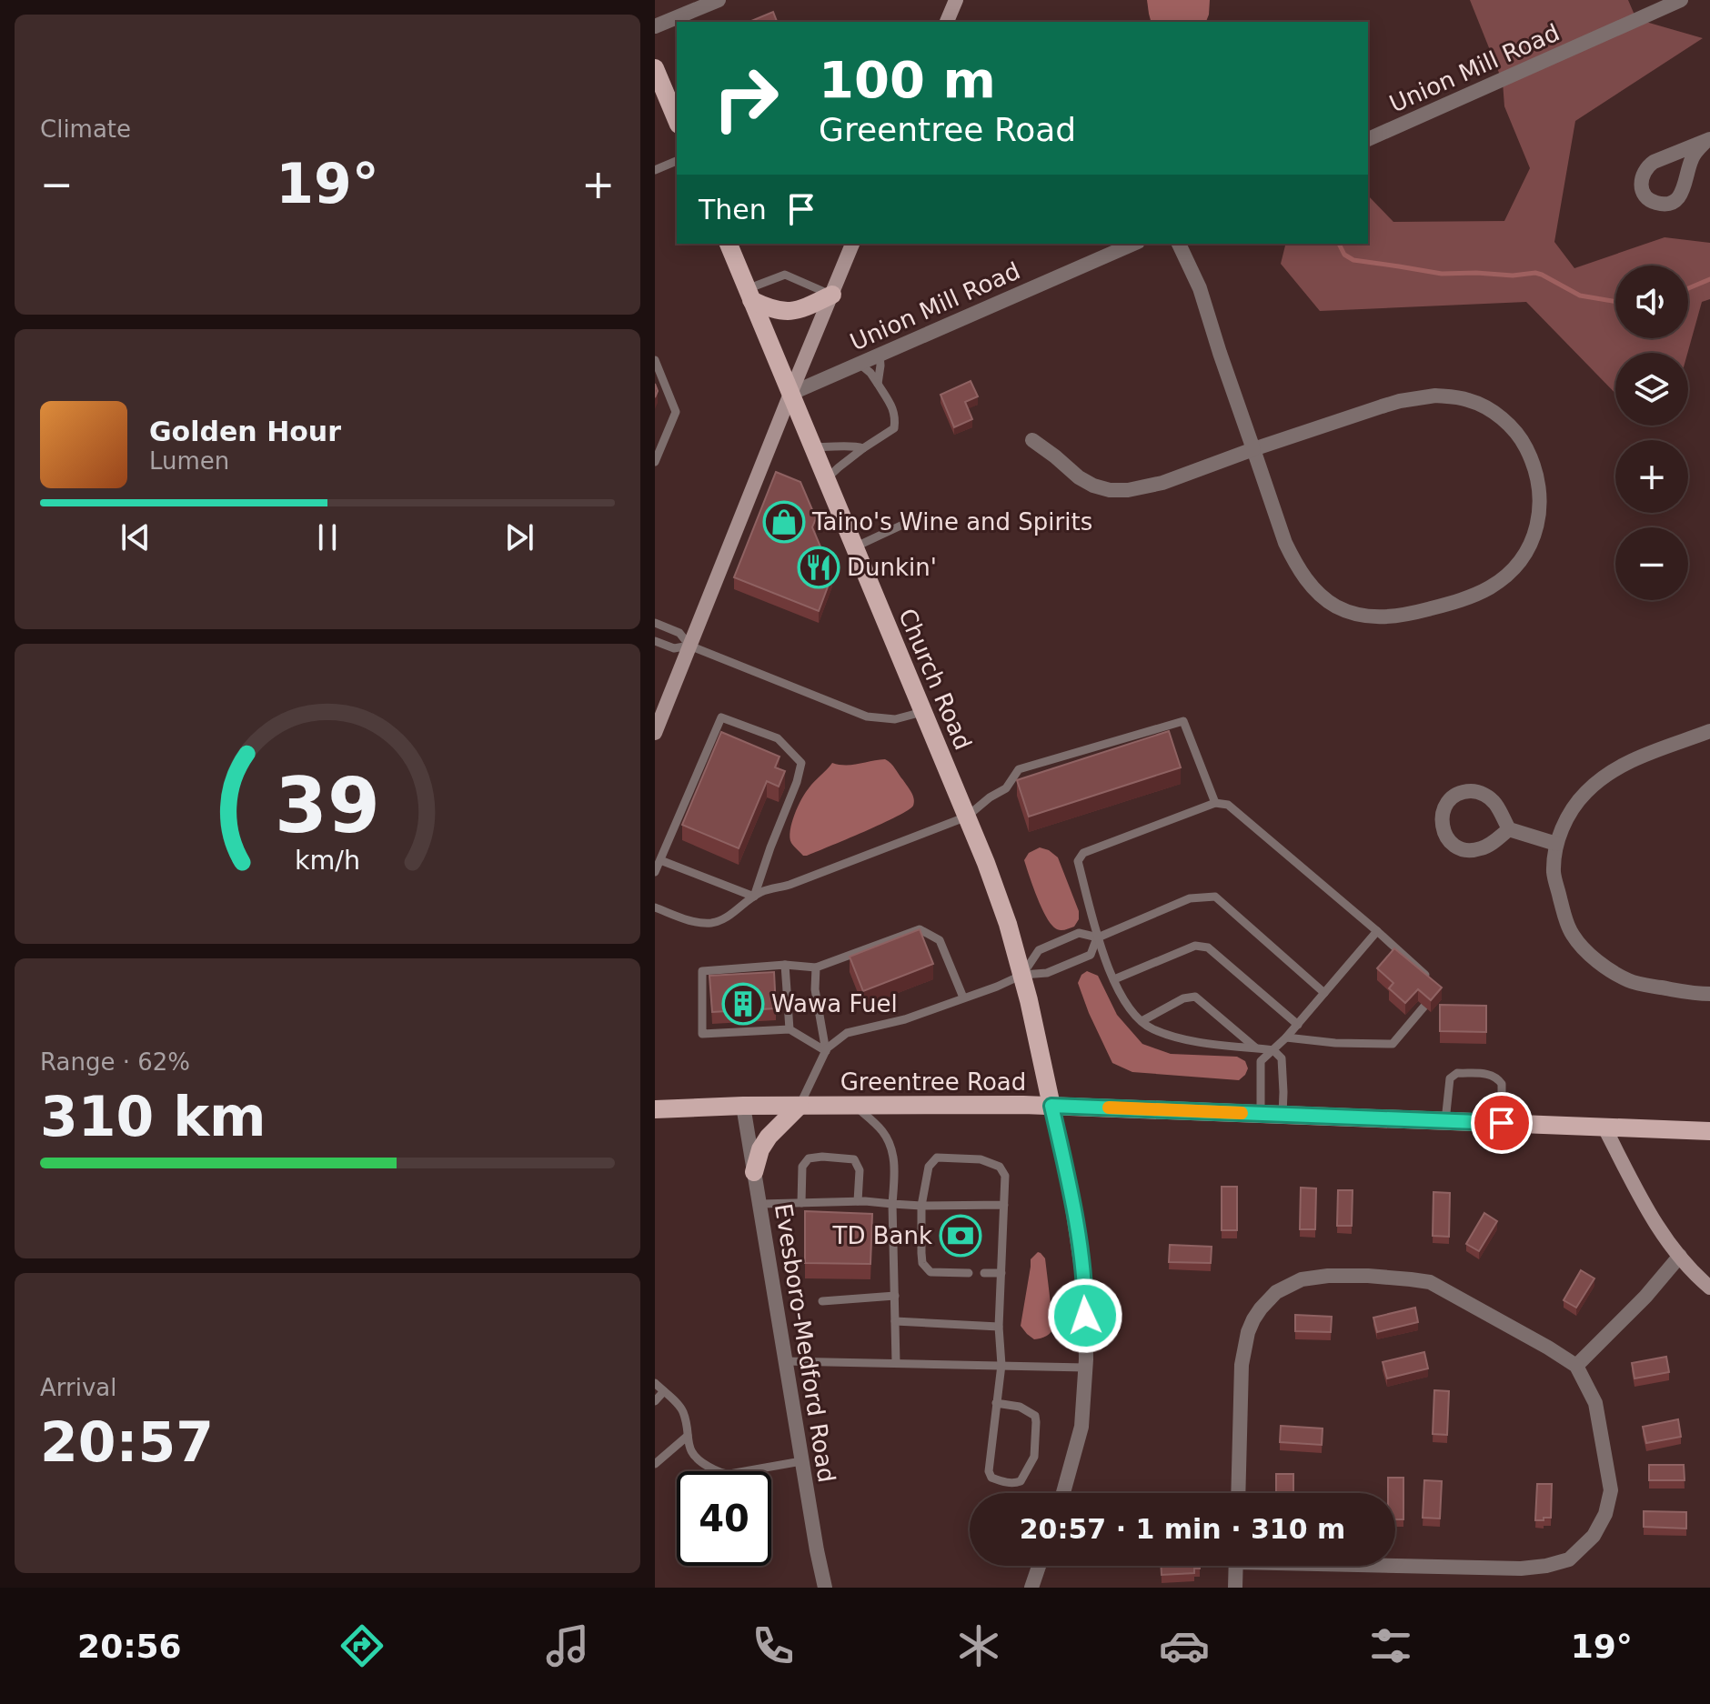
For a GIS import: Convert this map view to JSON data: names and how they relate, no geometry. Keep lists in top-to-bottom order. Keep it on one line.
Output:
{"streets":{"main road":["Church Road","Greentree Road"],"street":["Union Mill Road","Evesboro-Medford Road"]},"crossings":[["Union Mill Road","Church Road"],["Church Road","Greentree Road"],["Greentree Road","Evesboro-Medford Road"]],"places":{"shop":["Taino's Wine and Spirits"],"restaurant":["Dunkin'"],"building":["Wawa Fuel"],"bank":["TD Bank"]},"page":{"tile":["Climate",["Range · 62%","310 km"],["Arrival","20:57"]],"turn":["100 m","Greentree Road"],"heat":["−","19°","+"],"then":"Then","map_buttons":["+","−"],"song":["Golden Hour","Lumen"],"limit":"40","trip":"20:57 · 1 min · 310 m","tabs":["20:56","19°"],"gauge":["39","km/h"]}}
